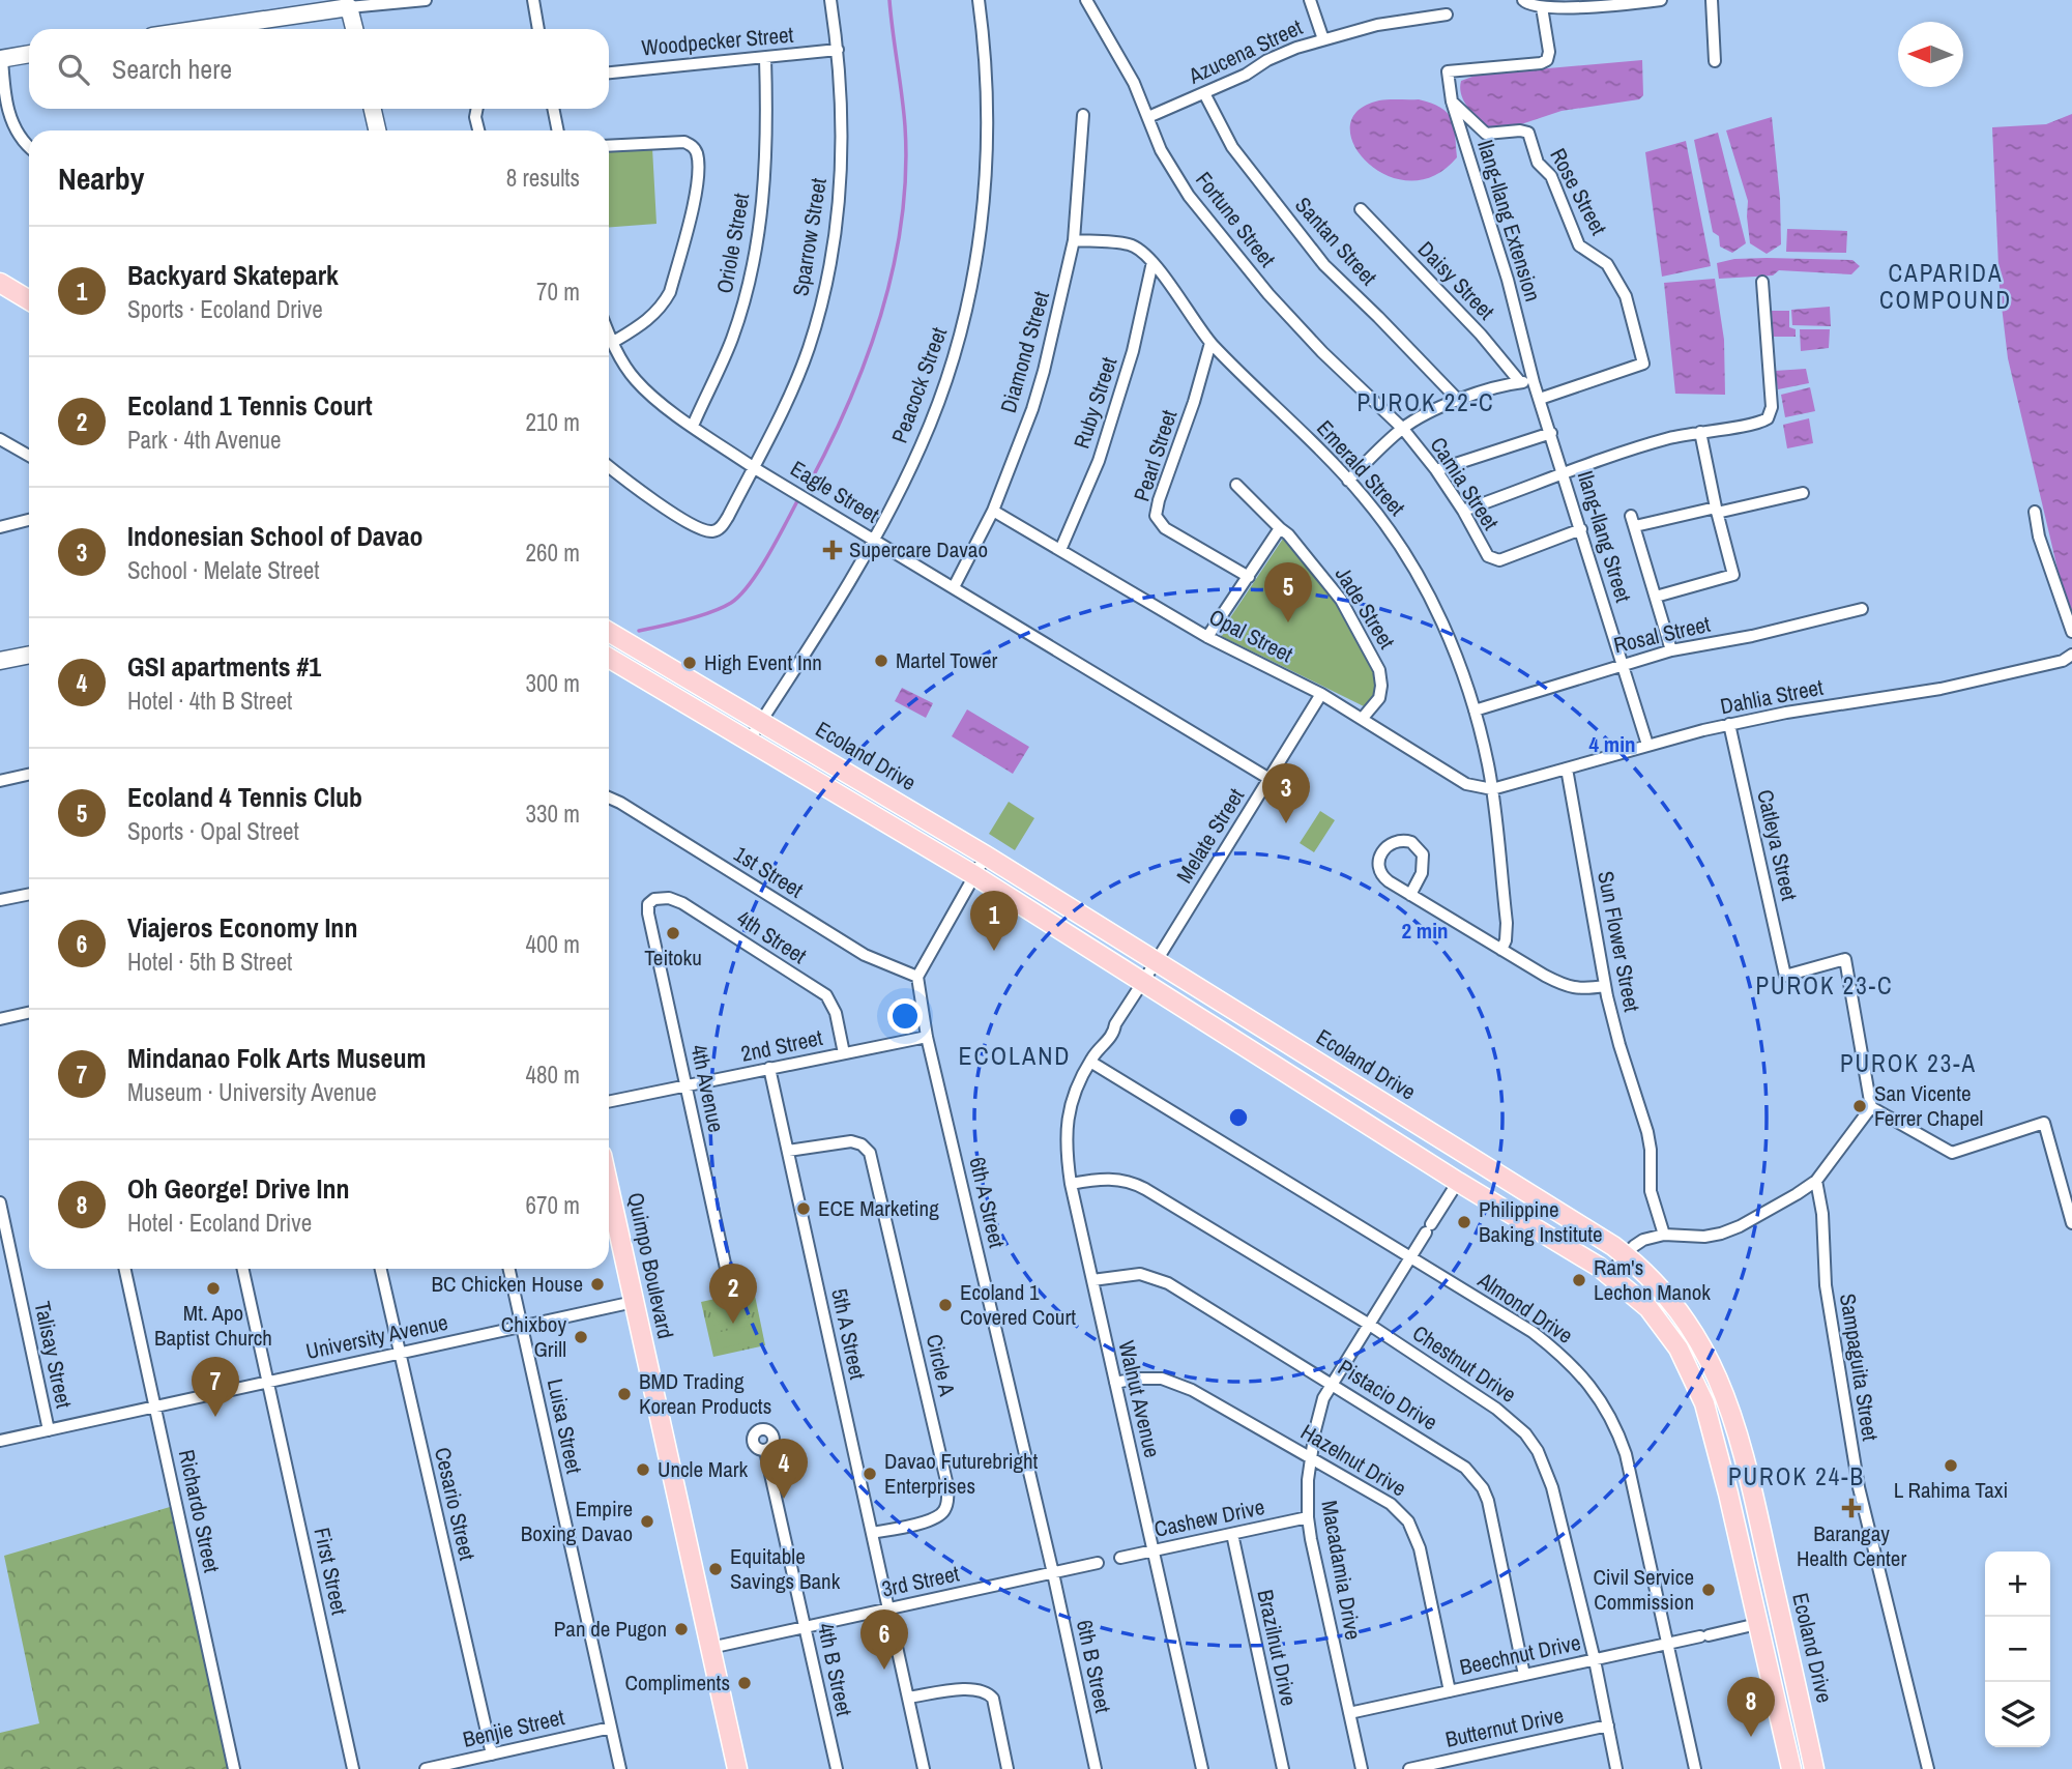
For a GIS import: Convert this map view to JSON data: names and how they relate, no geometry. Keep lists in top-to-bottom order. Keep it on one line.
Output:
{"streets":{"main road":["Ecoland Drive","Quimpo Boulevard"],"street":["Woodpecker Street","Azucena Street","Rose Street","Fortune Street","Ilang-Ilang Extension","Sparrow Street","Santan Street","Oriole Street","Daisy Street","Diamond Street","Peacock Street","Ruby Street","Pearl Street","Emerald Street","Camia Street","Eagle Street","Ilang-Ilang Street","Jade Street","Rosal Street","Opal Street","Dahlia Street","Melate Street","Catleya Street","1st Street","4th Street","Sun Flower Street","2nd Street","4th Avenue","6th A Street","Almond Drive","5th A Street","University Avenue","Talisay Street","Chestnut Drive","Circle A","Sampaguita Street","Pistacio Drive","Walnut Avenue","Luisa Street","Hazelnut Drive","Cesario Street","Richardo Street","Cashew Drive","Macadamia Drive","First Street","3rd Street","Brazilnut Drive","Beechnut Drive","6th B Street","4th B Street","Butternut Drive","Benjie Street"]},"crossings":[["Woodpecker Street","Sparrow Street"],["Woodpecker Street","Oriole Street"],["Azucena Street","Fortune Street"],["Azucena Street","Santan Street"],["Rose Street","Ilang-Ilang Extension"],["Rose Street","Ilang-Ilang Street"],["Fortune Street","Camia Street"],["Ilang-Ilang Extension","Ilang-Ilang Street"],["Sparrow Street","Eagle Street"],["Oriole Street","Eagle Street"],["Diamond Street","Emerald Street"],["Diamond Street","Eagle Street"],["Diamond Street","Opal Street"],["Peacock Street","Eagle Street"],["Peacock Street","Ecoland Drive"],["Ruby Street","Emerald Street"],["Ruby Street","Opal Street"],["Pearl Street","Emerald Street"],["Emerald Street","Rosal Street"],["Emerald Street","Opal Street"],["Emerald Street","Dahlia Street"],["Camia Street","Ilang-Ilang Street"],["Eagle Street","Melate Street"],["Ilang-Ilang Street","Rosal Street"],["Ilang-Ilang Street","Dahlia Street"],["Jade Street","Opal Street"],["Opal Street","Dahlia Street"],["Opal Street","Melate Street"],["Dahlia Street","Catleya Street"],["Dahlia Street","Sun Flower Street"],["Ecoland Drive","Melate Street"],["Melate Street","Walnut Avenue"],["1st Street","6th A Street"],["4th Street","2nd Street"],["4th Street","4th Avenue"],["2nd Street","4th Avenue"],["2nd Street","6th A Street"],["2nd Street","5th A Street"],["6th A Street","3rd Street"],["6th A Street","6th B Street"],["Quimpo Boulevard","University Avenue"],["Quimpo Boulevard","3rd Street"],["Almond Drive","Walnut Avenue"],["Almond Drive","Macadamia Drive"],["Almond Drive","Beechnut Drive"],["5th A Street","Circle A"],["5th A Street","3rd Street"],["University Avenue","Talisay Street"],["University Avenue","Luisa Street"],["University Avenue","Cesario Street"],["University Avenue","Richardo Street"],["University Avenue","First Street"],["Chestnut Drive","Walnut Avenue"],["Chestnut Drive","Macadamia Drive"],["Chestnut Drive","Beechnut Drive"],["Chestnut Drive","Butternut Drive"],["Pistacio Drive","Walnut Avenue"],["Pistacio Drive","Macadamia Drive"],["Pistacio Drive","Beechnut Drive"],["Walnut Avenue","Hazelnut Drive"],["Walnut Avenue","Cashew Drive"],["Luisa Street","Benjie Street"],["Hazelnut Drive","Macadamia Drive"],["Hazelnut Drive","Beechnut Drive"],["Cesario Street","Benjie Street"],["Cashew Drive","Macadamia Drive"],["Cashew Drive","Brazilnut Drive"],["Macadamia Drive","Beechnut Drive"],["3rd Street","6th B Street"],["3rd Street","4th B Street"]],"districts":["CAPARIDA COMPOUND","PUROK 22-C","PUROK 23-C","ECOLAND","PUROK 23-A","PUROK 24-B"],"places":{"health":["Supercare Davao","Barangay Health Center"],"other":["Martel Tower","High Event Inn","Teitoku","San Vicente Ferrer Chapel","ECE Marketing","Philippine Baking Institute","Ram's Lechon Manok","BC Chicken House","Mt. Apo Baptist Church","Ecoland 1 Covered Court","Chixboy Grill","BMD Trading Korean Products","L Rahima Taxi","Uncle Mark","Davao Futurebright Enterprises","Empire Boxing Davao","Equitable Savings Bank","Civil Service Commission","Pan de Pugon","Compliments"]},"north":"left","page":{"search":"Search here","heading":["Nearby","8 results"],"list":[{"mark":"1","name":"Backyard Skatepark","note":"Sports · Ecoland Drive","value":"70 m"},{"mark":"2","name":"Ecoland 1 Tennis Court","note":"Park · 4th Avenue","value":"210 m"},{"mark":"3","name":"Indonesian School of Davao","note":"School · Melate Street","value":"260 m"},{"mark":"4","name":"GSI apartments #1","note":"Hotel · 4th B Street","value":"300 m"},{"mark":"5","name":"Ecoland 4 Tennis Club","note":"Sports · Opal Street","value":"330 m"},{"mark":"6","name":"Viajeros Economy Inn","note":"Hotel · 5th B Street","value":"400 m"},{"mark":"7","name":"Mindanao Folk Arts Museum","note":"Museum · University Avenue","value":"480 m"},{"mark":"8","name":"Oh George! Drive Inn","note":"Hotel · Ecoland Drive","value":"670 m"}],"pins":["5","3","1","2","7","4","6","8"],"map_buttons":["+","−"]},"rings":["4 min","2 min"]}
